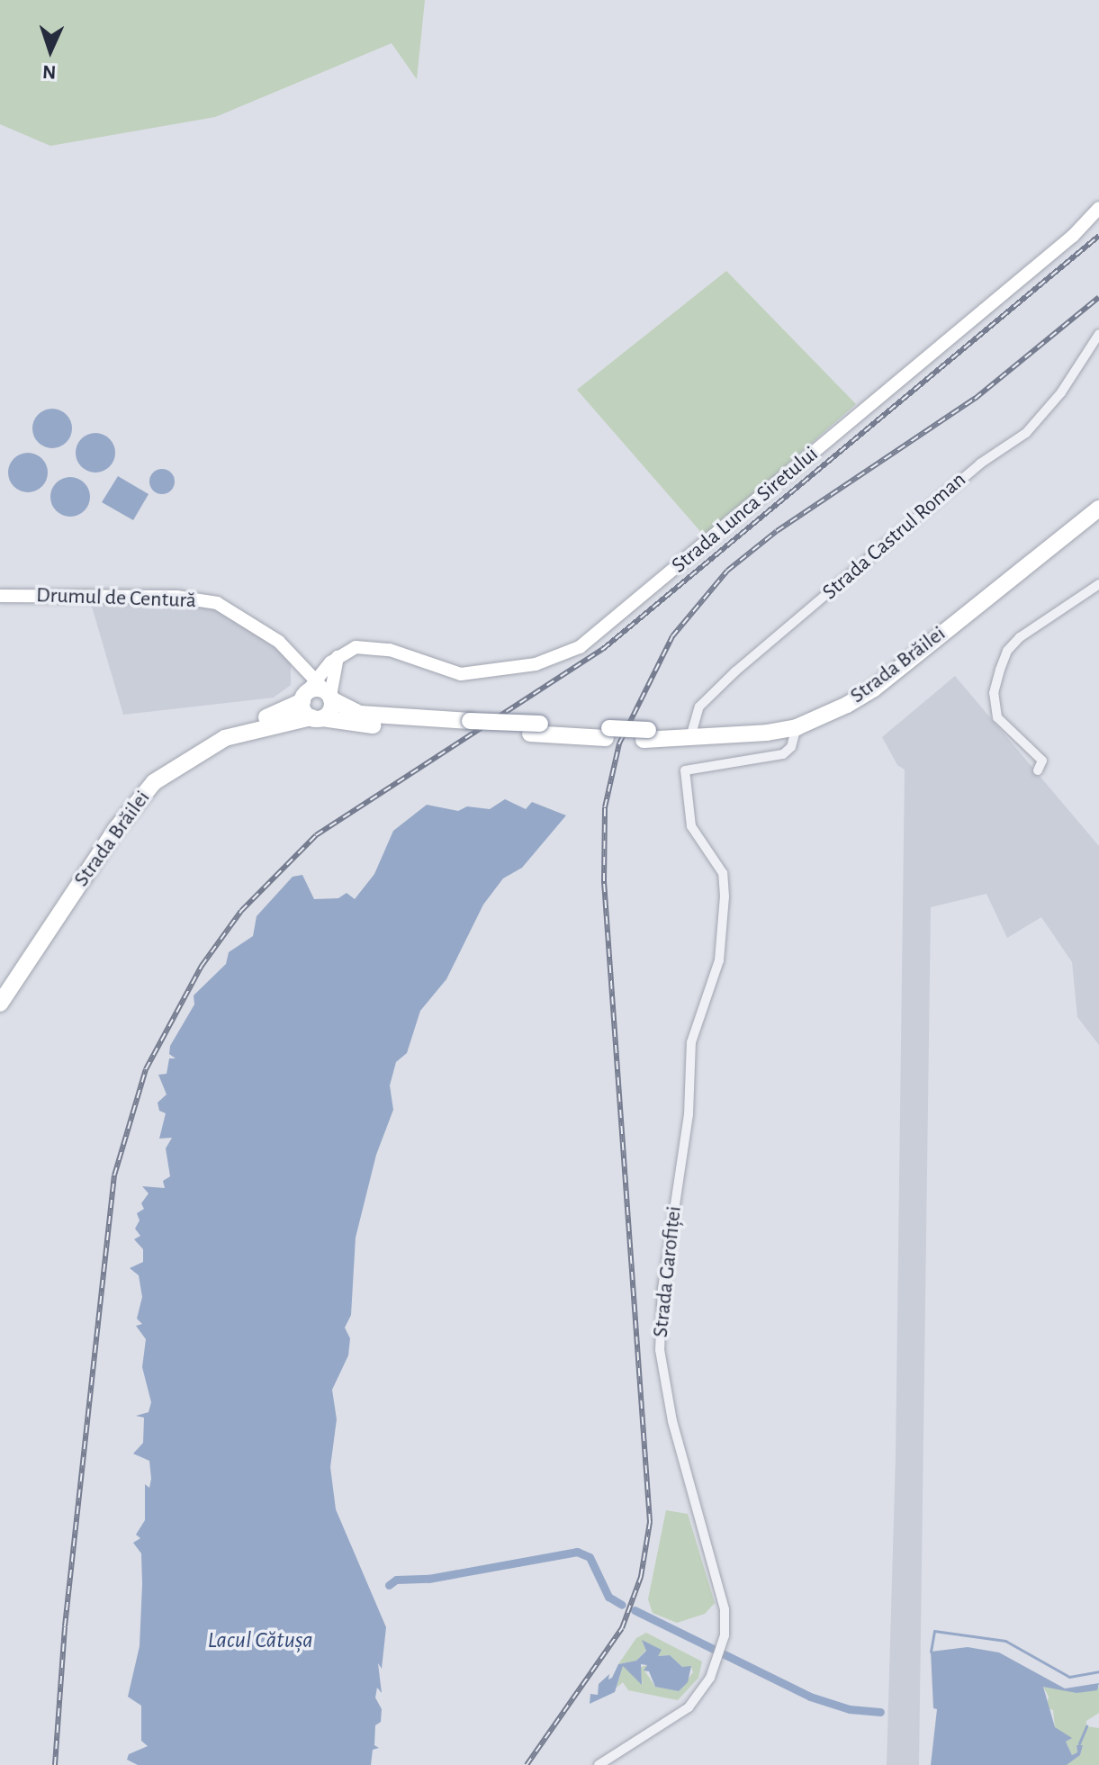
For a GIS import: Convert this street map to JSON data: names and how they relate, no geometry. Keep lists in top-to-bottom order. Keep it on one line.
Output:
{"streets":{"highway":["Strada Brăilei"],"street":["Strada Lunca Siretului","Strada Castrul Roman","Drumul de Centură","Strada Garofiței"]},"crossings":[["Strada Lunca Siretului","Drumul de Centură"],["Strada Castrul Roman","Strada Brăilei"],["Drumul de Centură","Strada Brăilei"],["Strada Brăilei","Strada Garofiței"]],"water":["Lacul Cătușa"],"north":"bottom"}
